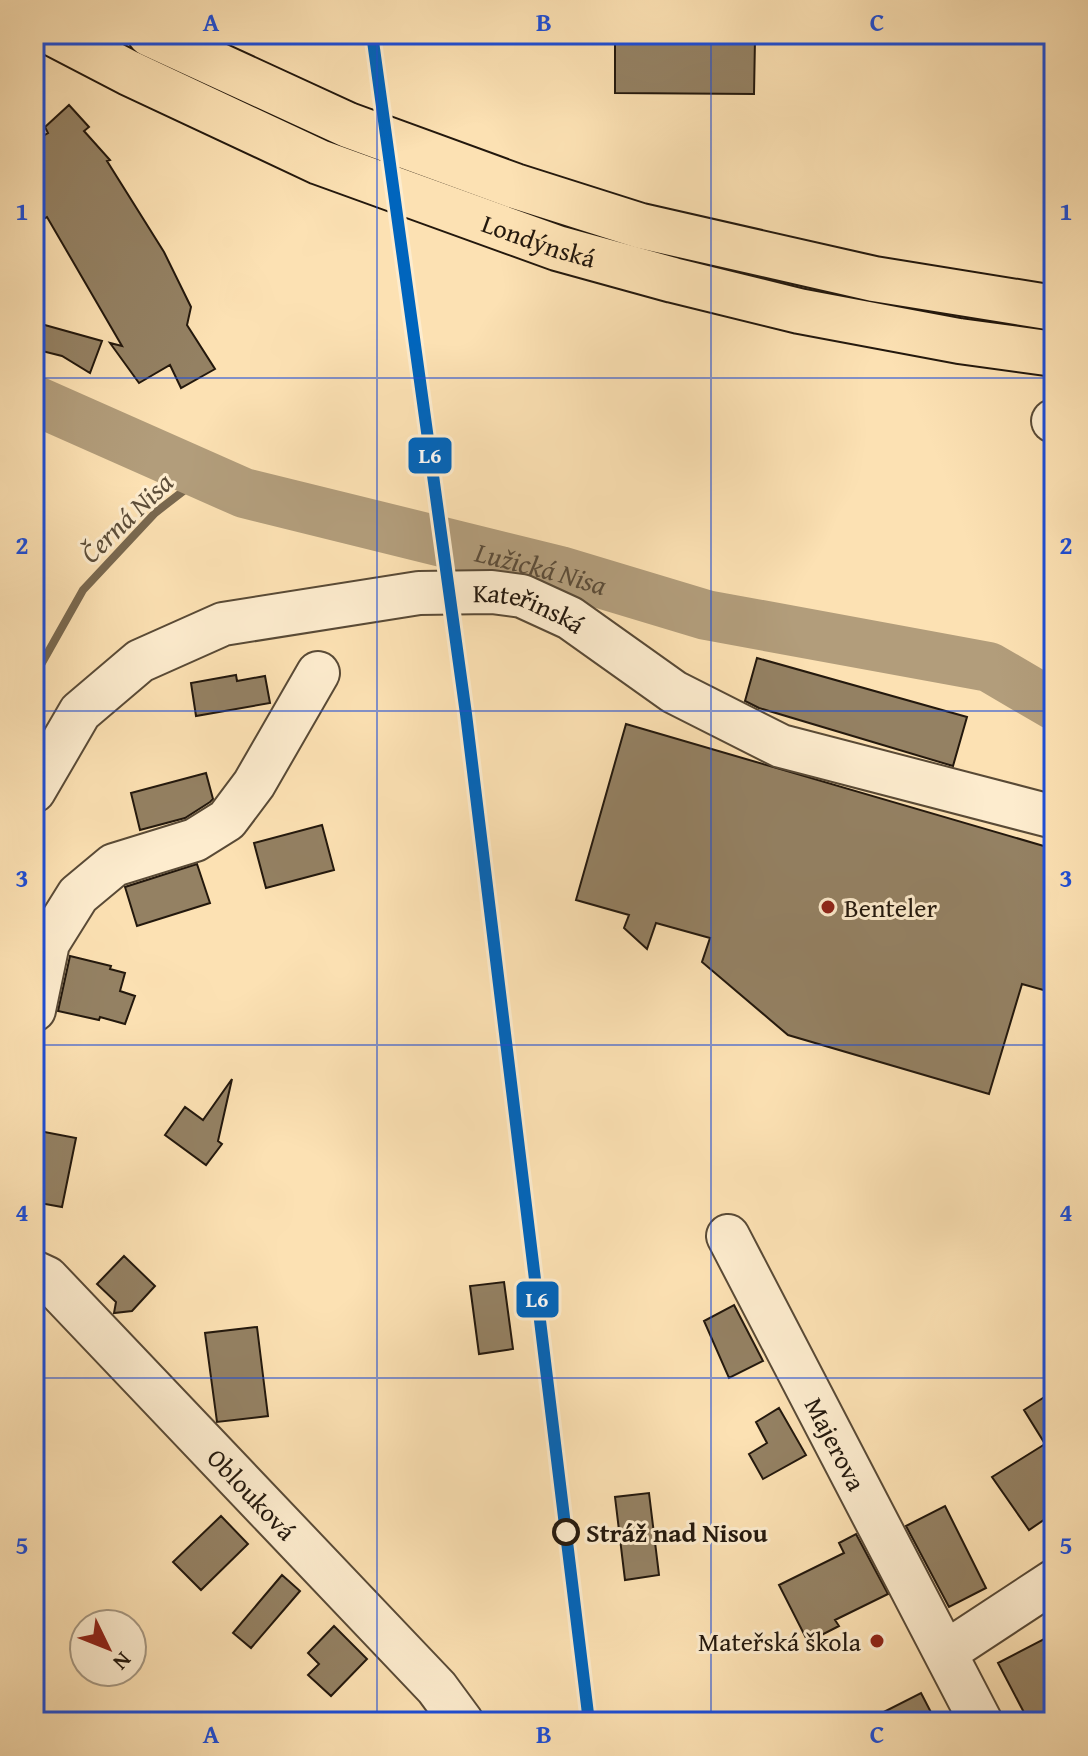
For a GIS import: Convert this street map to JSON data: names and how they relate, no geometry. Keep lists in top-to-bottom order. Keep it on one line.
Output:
{"streets":{"highway":["Londýnská"],"street":["Kateřinská","Majerova","Oblouková"]},"water":["Černá Nisa","Lužická Nisa"],"places":["Benteler","Stráž nad Nisou","Mateřská škola"],"lines":["transit line L6"],"north":"bottom right","grid":{"columns":["A","B","C"],"rows":["1","2","3","4","5"]}}
